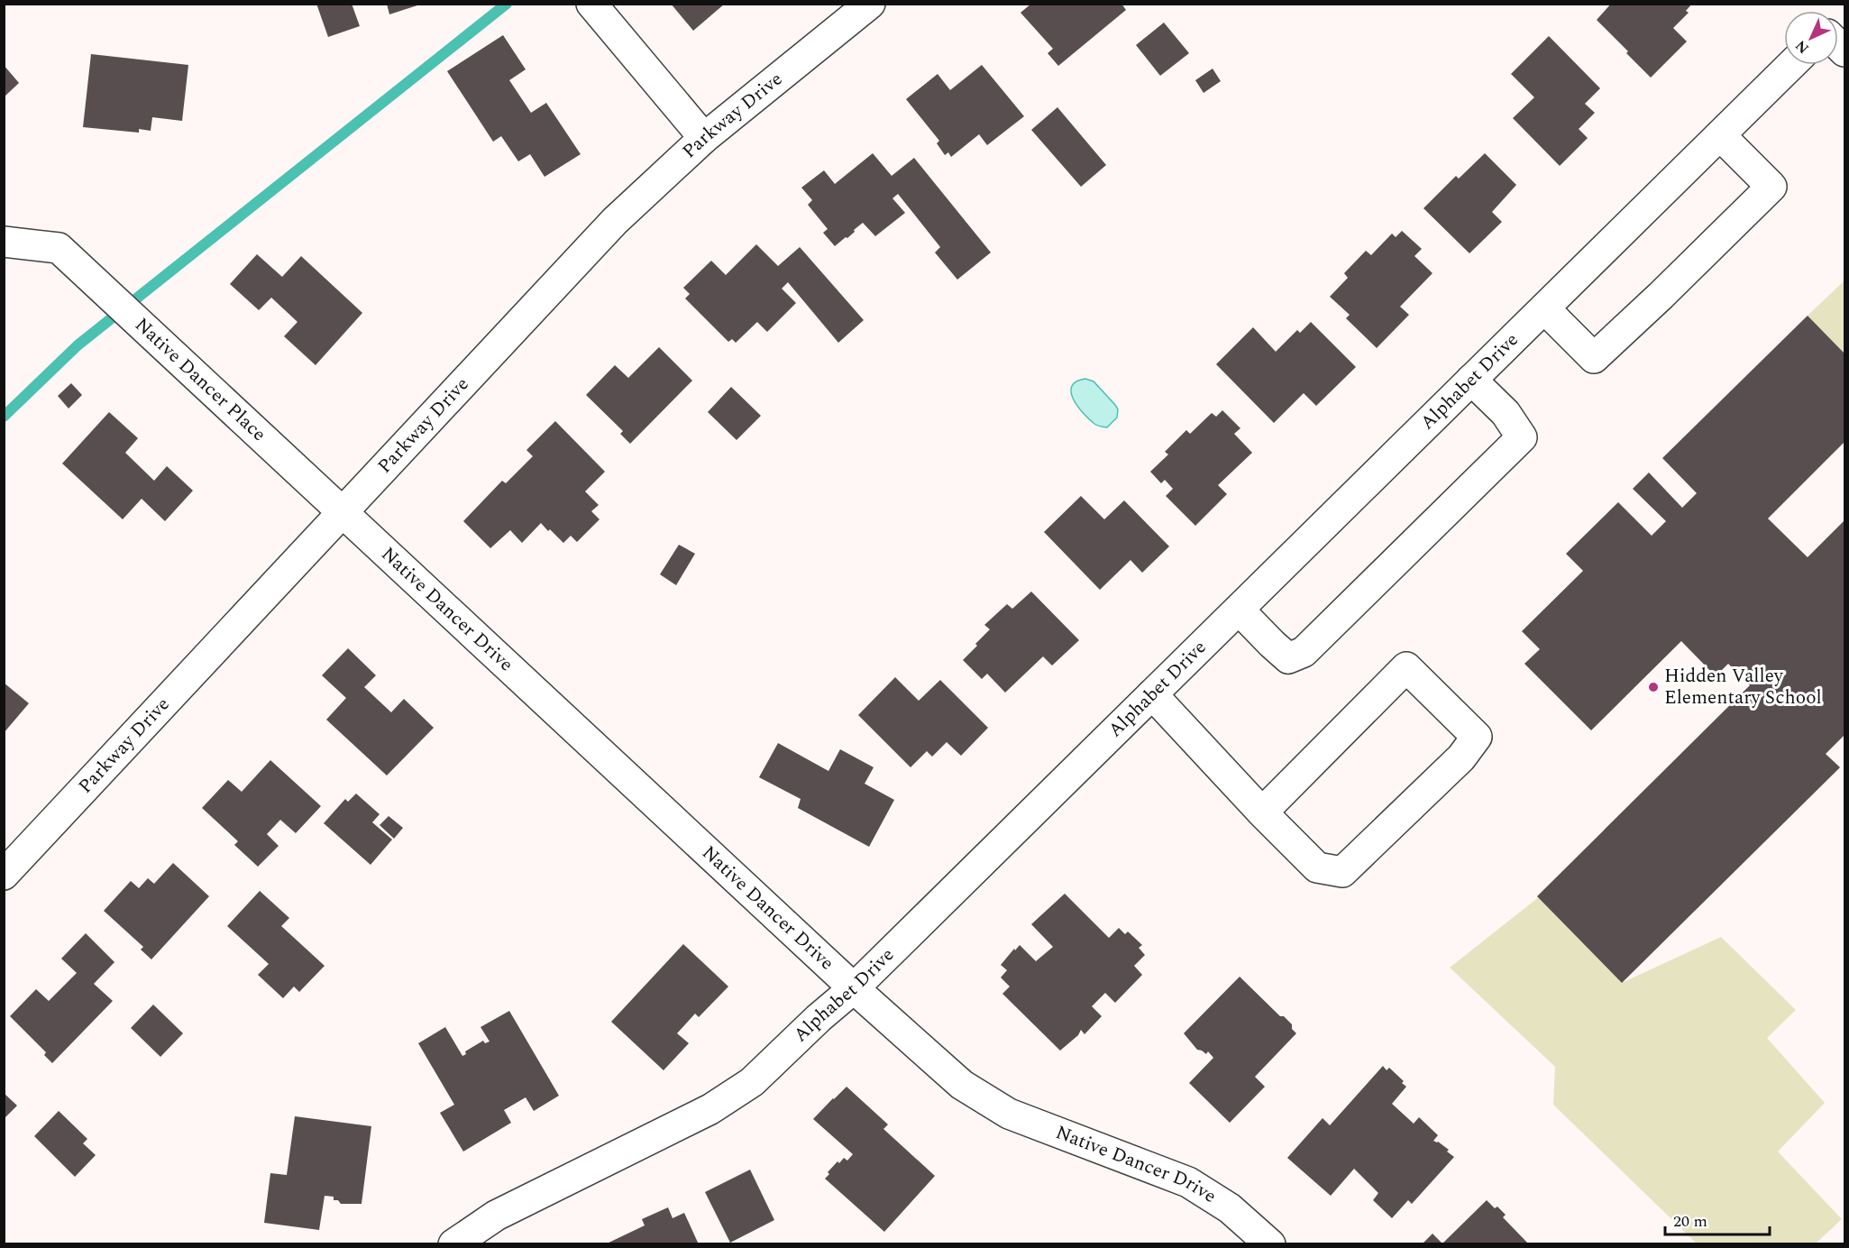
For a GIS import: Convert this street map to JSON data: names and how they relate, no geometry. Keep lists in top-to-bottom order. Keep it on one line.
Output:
{"streets":{"street":["Parkway Drive","Native Dancer Place","Alphabet Drive","Native Dancer Drive"]},"crossings":[["Parkway Drive","Native Dancer Place"],["Parkway Drive","Native Dancer Drive"],["Native Dancer Place","Native Dancer Drive"],["Alphabet Drive","Native Dancer Drive"]],"places":["Hidden Valley Elementary School"],"scale_bar":"20 m","north":"bottom left"}
